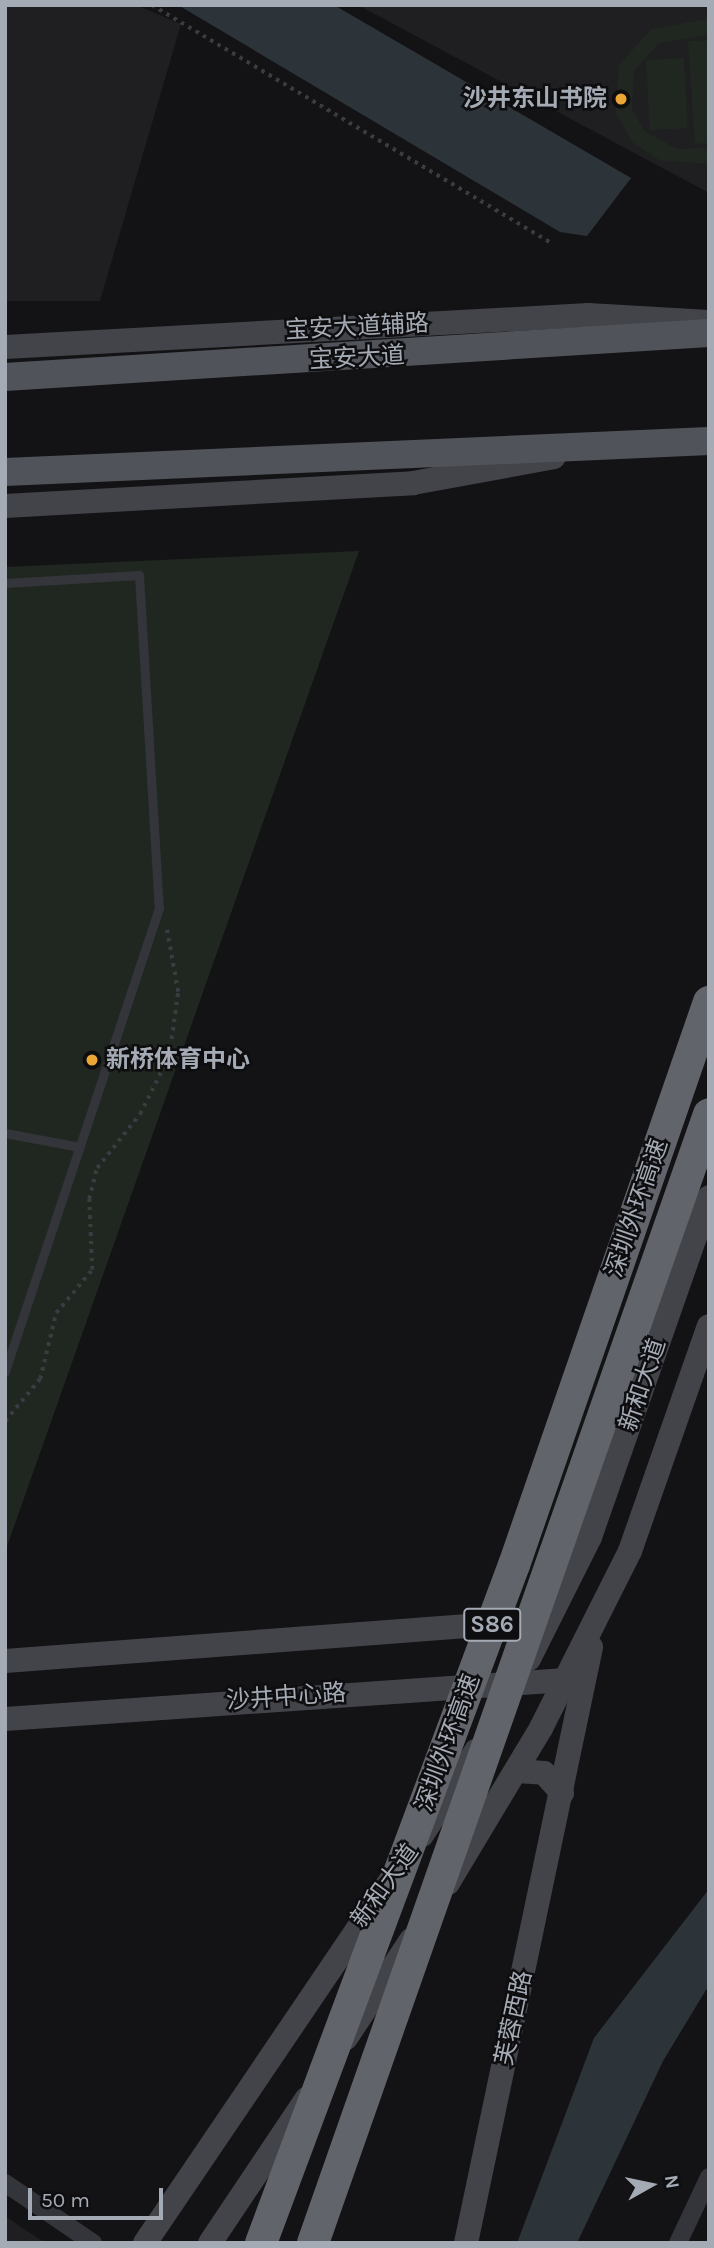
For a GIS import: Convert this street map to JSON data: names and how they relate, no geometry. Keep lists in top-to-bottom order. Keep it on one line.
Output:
{"streets":{"highway":["深圳外环高速","S86"],"main road":["宝安大道辅路","宝安大道","新和大道","沙井中心路","芙蓉西路"]},"crossings":[["新和大道","沙井中心路"],["新和大道","芙蓉西路"]],"places":["沙井东山书院","新桥体育中心"],"scale_bar":"50 m","north":"right"}
